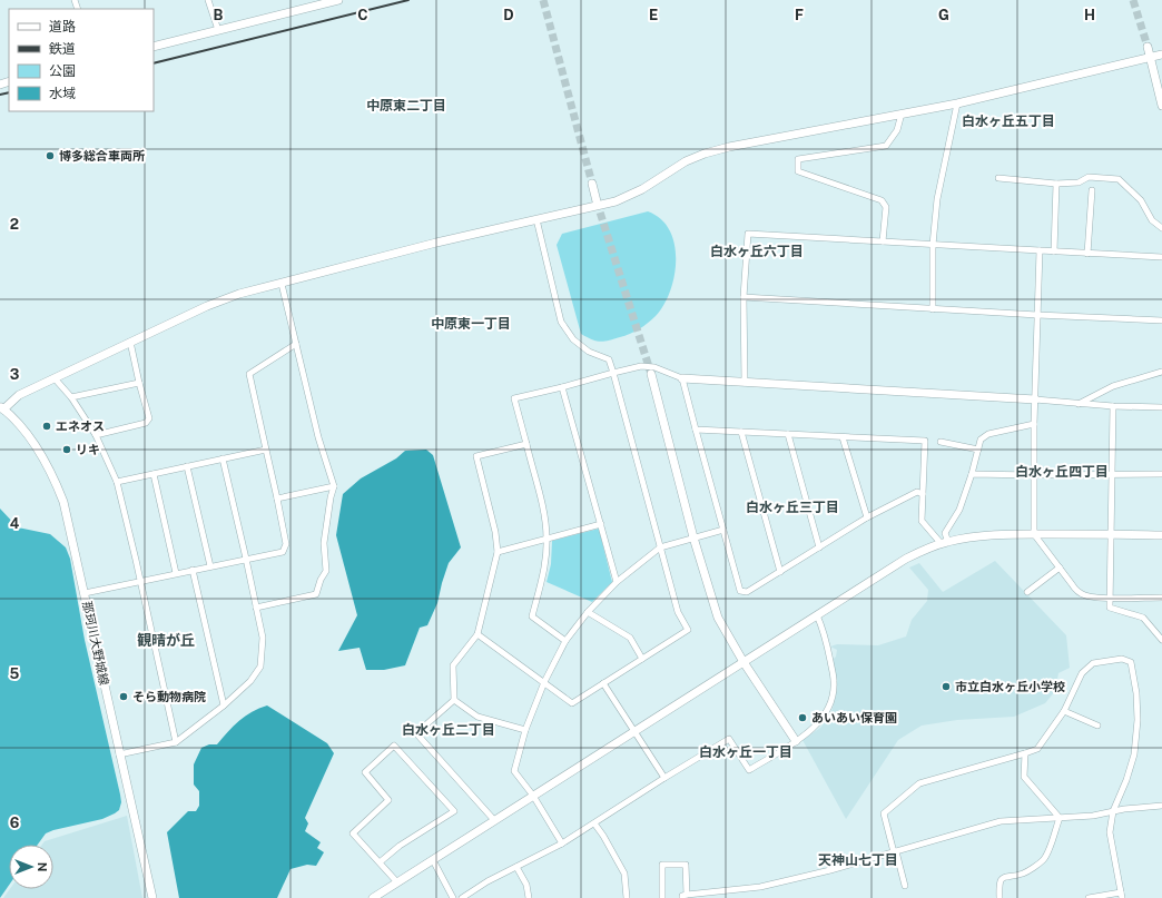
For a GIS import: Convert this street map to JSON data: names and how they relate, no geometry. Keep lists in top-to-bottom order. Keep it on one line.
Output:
{"streets":{"street":["那珂川大野城線"]},"districts":["中原東二丁目","白水ヶ丘五丁目","白水ヶ丘六丁目","中原東一丁目","白水ヶ丘四丁目","白水ヶ丘三丁目","観晴が丘","白水ヶ丘二丁目","白水ヶ丘一丁目","天神山七丁目"],"places":["博多総合車両所","エネオス","リキ","市立白水ヶ丘小学校","そら動物病院","あいあい保育園"],"legend":["道路","鉄道","公園","水域"],"north":"right","grid":{"columns":["B","C","D","E","F","G","H"],"rows":["2","3","4","5","6"]}}
